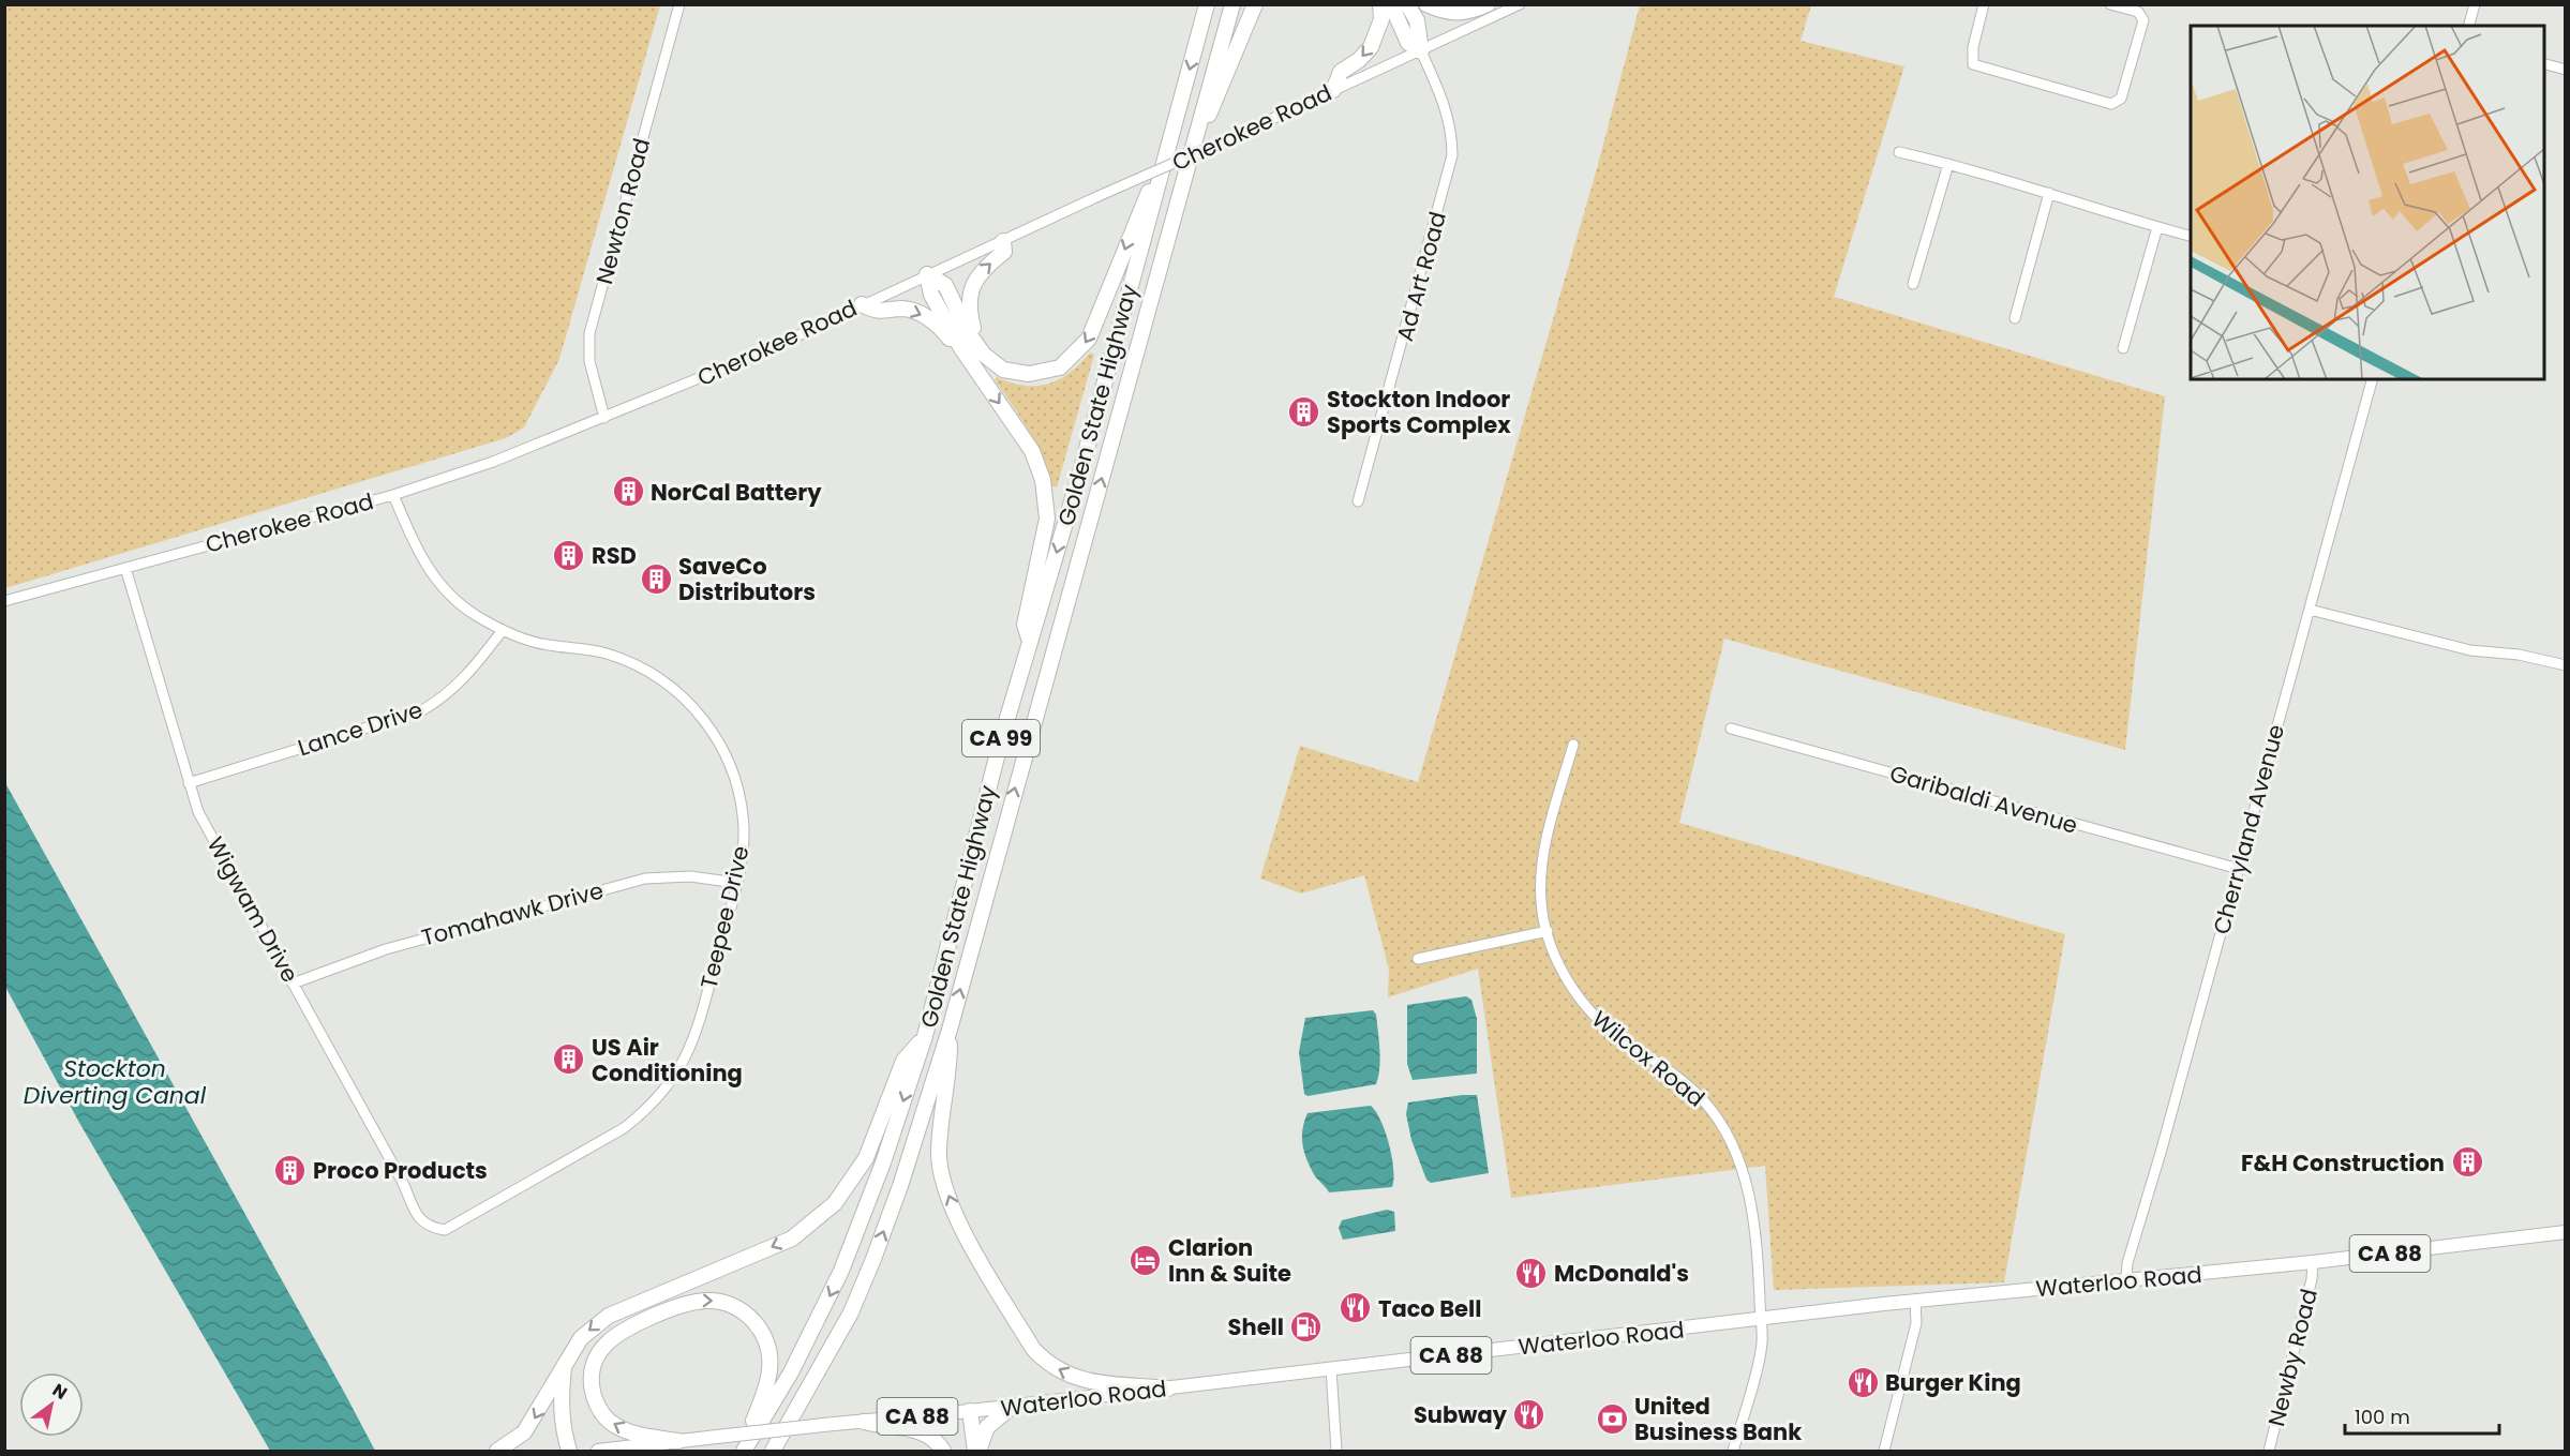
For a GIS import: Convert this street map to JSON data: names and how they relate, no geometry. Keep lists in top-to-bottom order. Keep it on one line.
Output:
{"streets":{"highway":["Golden State Highway","CA 99"],"main road":["CA 88","Waterloo Road"],"street":["Cherokee Road","Newton Road","Ad Art Road","Lance Drive","Garibaldi Avenue","Cherryland Avenue","Wigwam Drive","Tomahawk Drive","Teepee Drive","Wilcox Road","Newby Road"]},"crossings":[["Cherokee Road","Newton Road"],["Cherokee Road","Ad Art Road"],["Cherokee Road","Wigwam Drive"],["Cherokee Road","Teepee Drive"],["Lance Drive","Wigwam Drive"],["Lance Drive","Teepee Drive"],["Garibaldi Avenue","Cherryland Avenue"],["Cherryland Avenue","Waterloo Road"],["Wigwam Drive","Tomahawk Drive"],["Wigwam Drive","Teepee Drive"],["Tomahawk Drive","Teepee Drive"],["Wilcox Road","Waterloo Road"],["Waterloo Road","Newby Road"]],"water":["Stockton Diverting Canal"],"places":{"building":["Stockton Indoor Sports Complex","NorCal Battery","RSD","SaveCo Distributors","US Air Conditioning","F&H Construction","Proco Products"],"hotel":["Clarion Inn & Suite"],"restaurant":["McDonald's","Taco Bell","Burger King","Subway"],"fuel station":["Shell"],"bank":["United Business Bank"]},"scale_bar":"100 m","north":"top right"}
